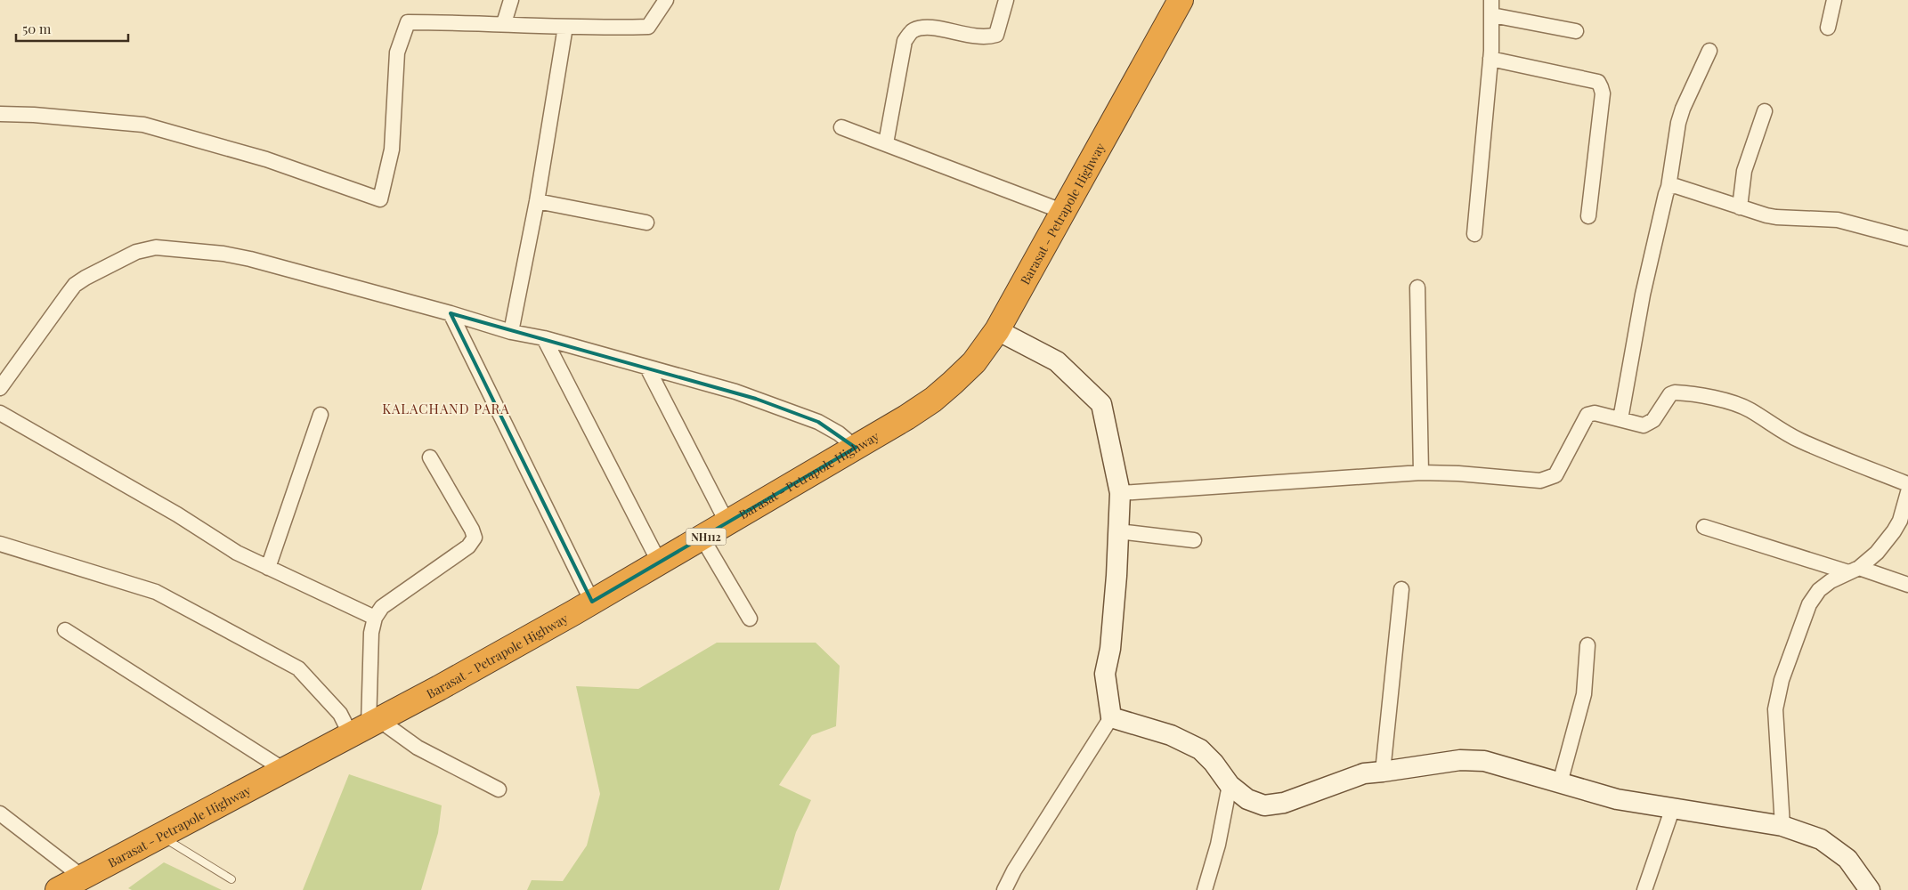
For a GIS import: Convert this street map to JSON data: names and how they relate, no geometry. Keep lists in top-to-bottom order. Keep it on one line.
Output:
{"streets":{"highway":["Barasat - Petrapole Highway","NH112"]},"districts":["KALACHAND PARA"],"scale_bar":"50 m"}
